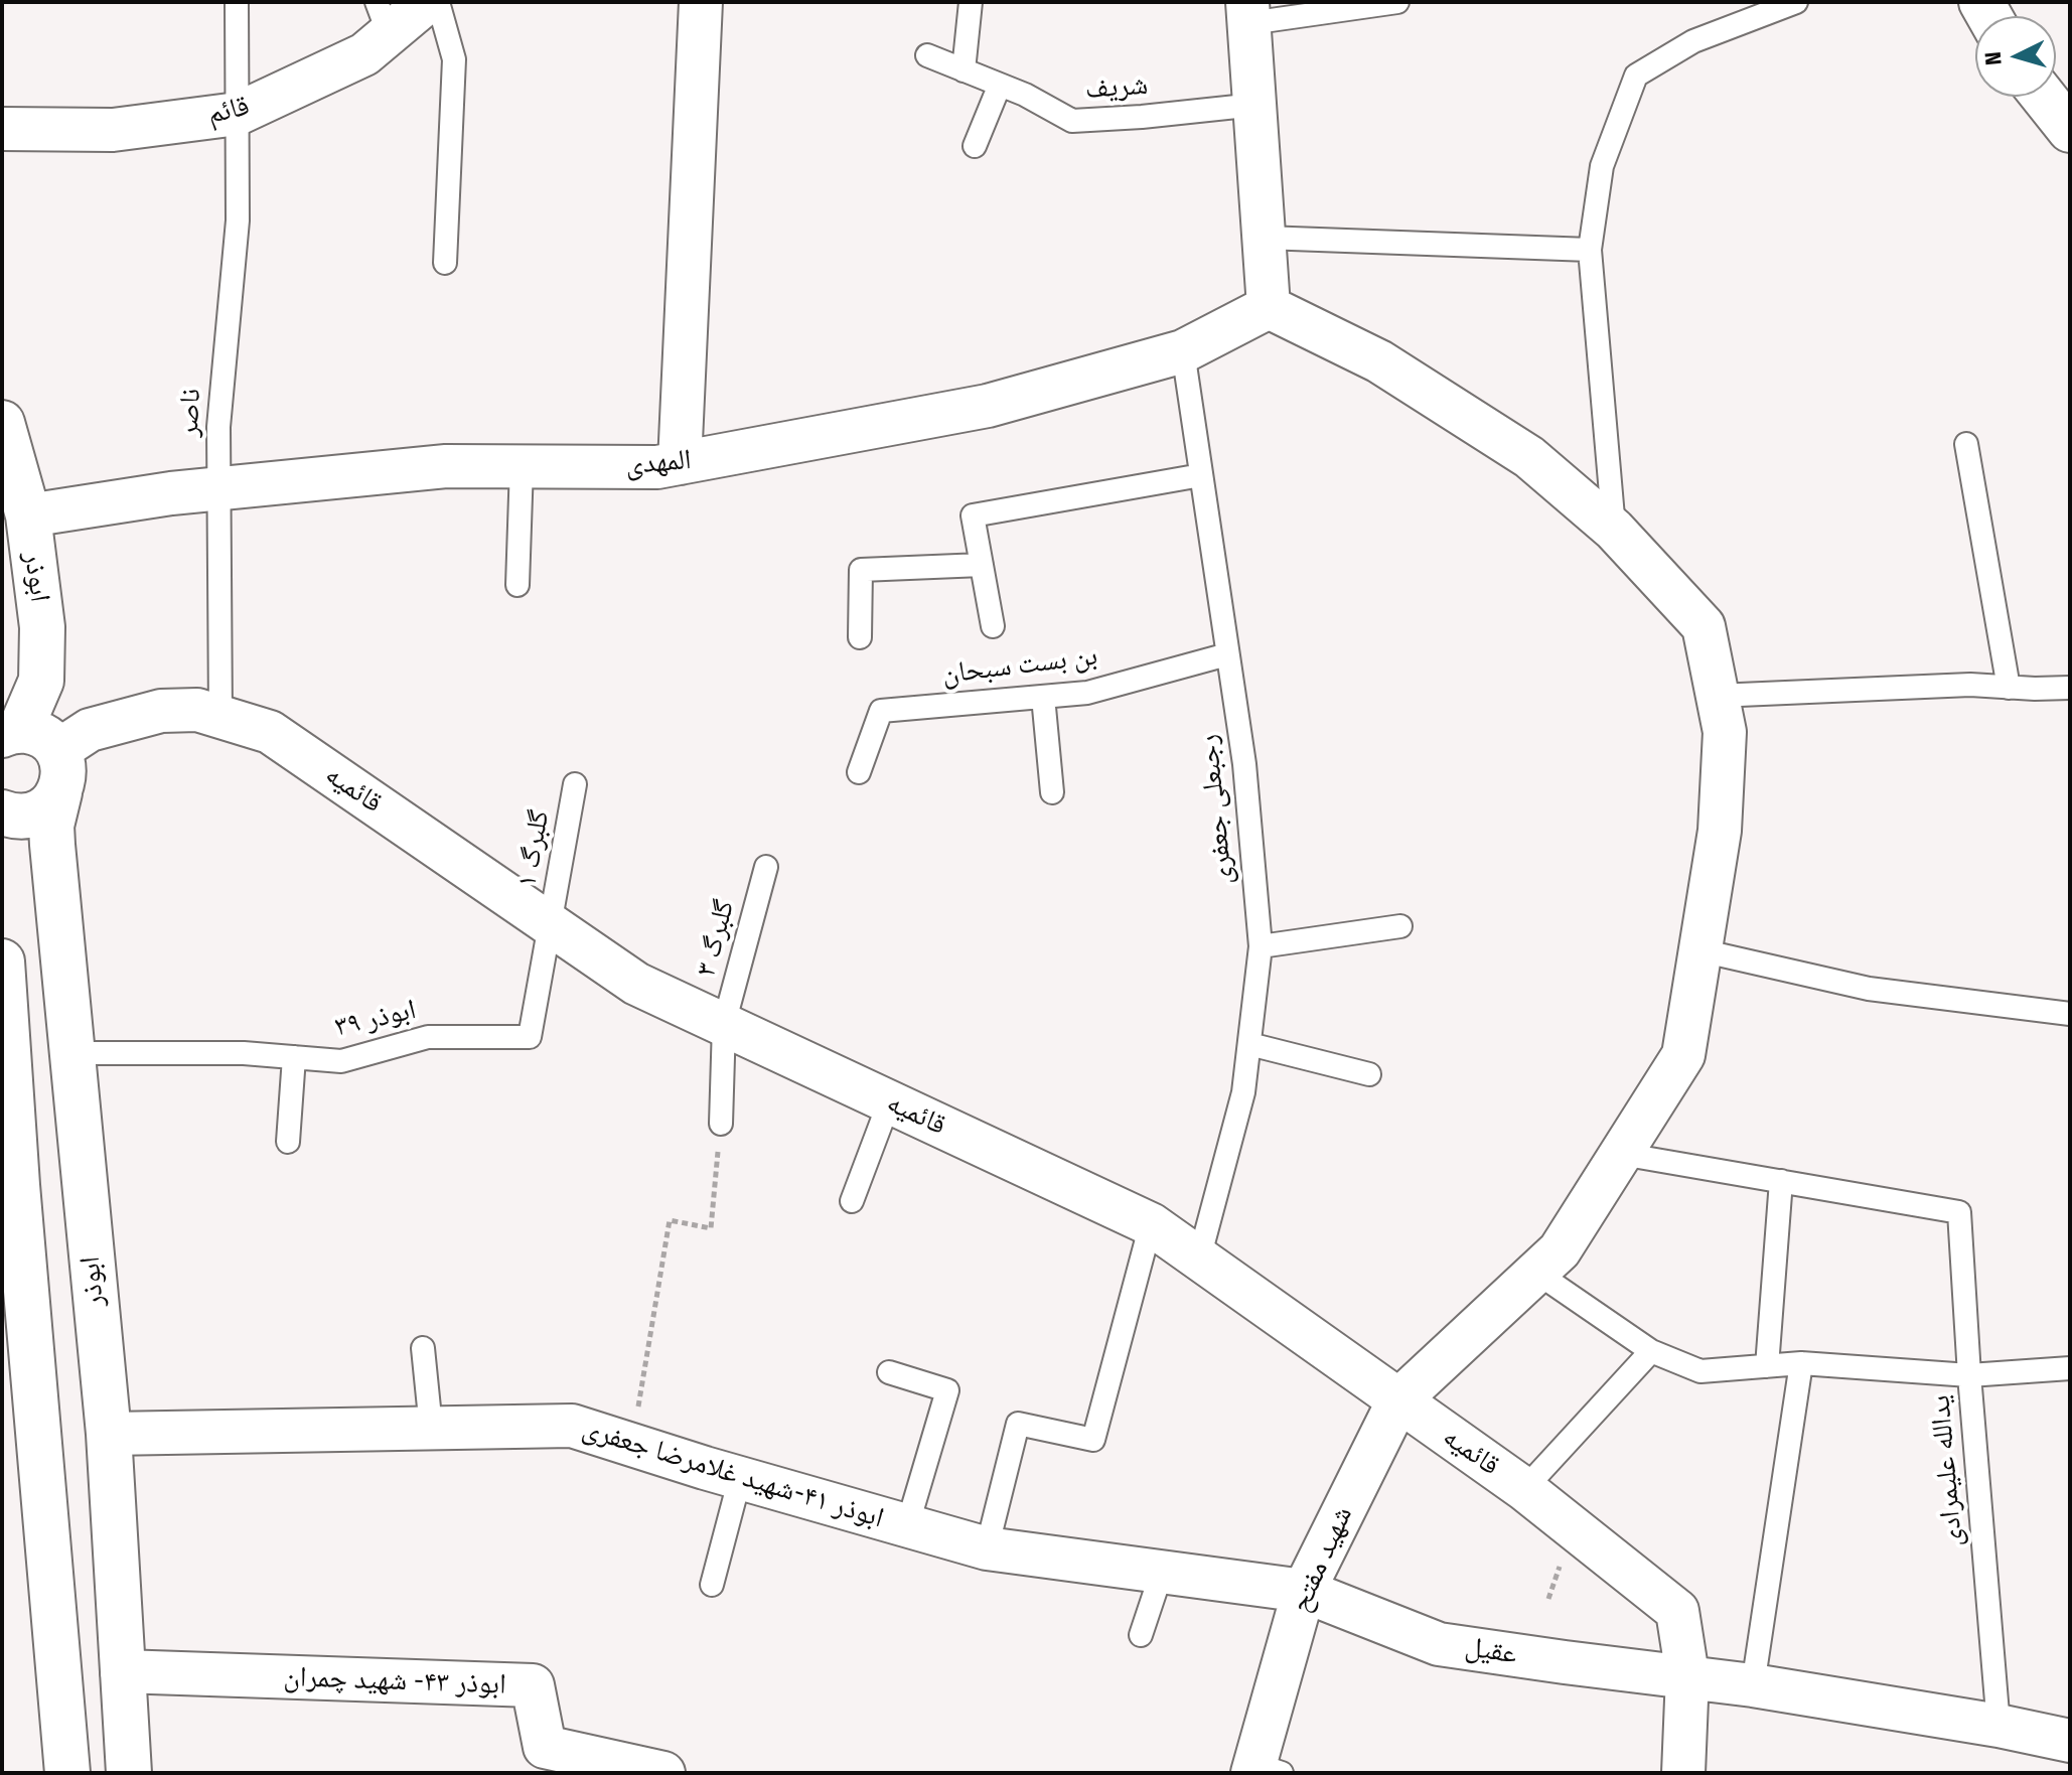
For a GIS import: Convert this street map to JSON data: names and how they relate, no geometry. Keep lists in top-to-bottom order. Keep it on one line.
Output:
{"streets":{"main road":["ابوذر"],"street":["قائم","المهدی","قائمیه","ابوذر ۴۱-شهید غلامرضا جعفری","شهید مفتح","عقیل","ابوذر ۴۳- شهید چمران"],"lane":["شریف","ناصر","بن بست سبحان","رجبعلی جعفری","گلبرگ ۱","گلبرگ ۳","ابوذر ۳۹","یدالله علیمرادی"]},"crossings":[["قائم","ناصر"],["ناصر","المهدی"],["ناصر","قائمیه"],["المهدی","ابوذر"],["المهدی","رجبعلی جعفری"],["ابوذر","قائمیه"],["ابوذر","ابوذر ۳۹"],["ابوذر","ابوذر ۴۱-شهید غلامرضا جعفری"],["ابوذر","ابوذر ۴۳- شهید چمران"],["بن بست سبحان","رجبعلی جعفری"],["قائمیه","رجبعلی جعفری"],["قائمیه","گلبرگ ۱"],["قائمیه","گلبرگ ۳"],["قائمیه","ابوذر ۳۹"],["قائمیه","شهید مفتح"],["قائمیه","عقیل"],["گلبرگ ۱","ابوذر ۳۹"],["یدالله علیمرادی","عقیل"],["ابوذر ۴۱-شهید غلامرضا جعفری","شهید مفتح"],["ابوذر ۴۱-شهید غلامرضا جعفری","عقیل"],["شهید مفتح","عقیل"]],"north":"left"}
